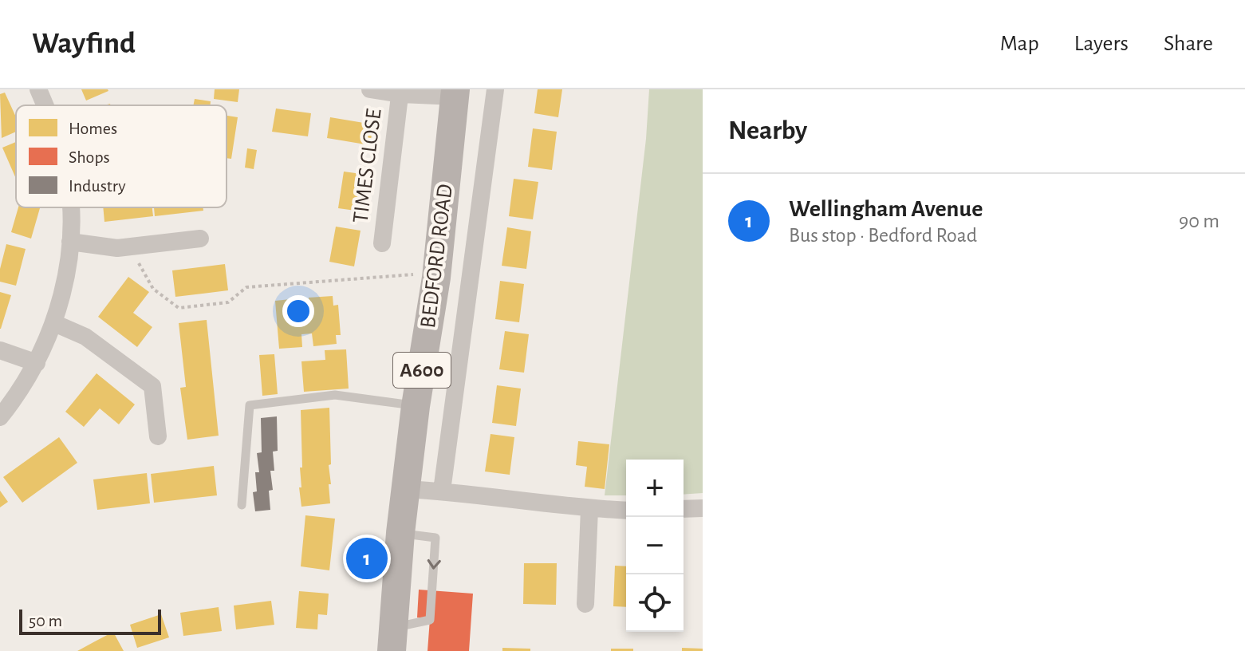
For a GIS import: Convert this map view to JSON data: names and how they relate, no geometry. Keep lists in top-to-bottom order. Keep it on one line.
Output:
{"streets":{"main road":["BEDFORD ROAD","A600"],"street":["TIMES CLOSE"]},"crossings":[["TIMES CLOSE","BEDFORD ROAD"]],"legend":["Homes","Shops","Industry"],"scale_bar":"50 m","page":{"header":"Wayfind","nav":["Map","Layers","Share"],"heading":"Nearby","list":[{"mark":"1","name":"Wellingham Avenue","note":"Bus stop · Bedford Road","value":"90 m"}],"map_buttons":["+","−"],"pins":"1","scale":"50 m"}}
